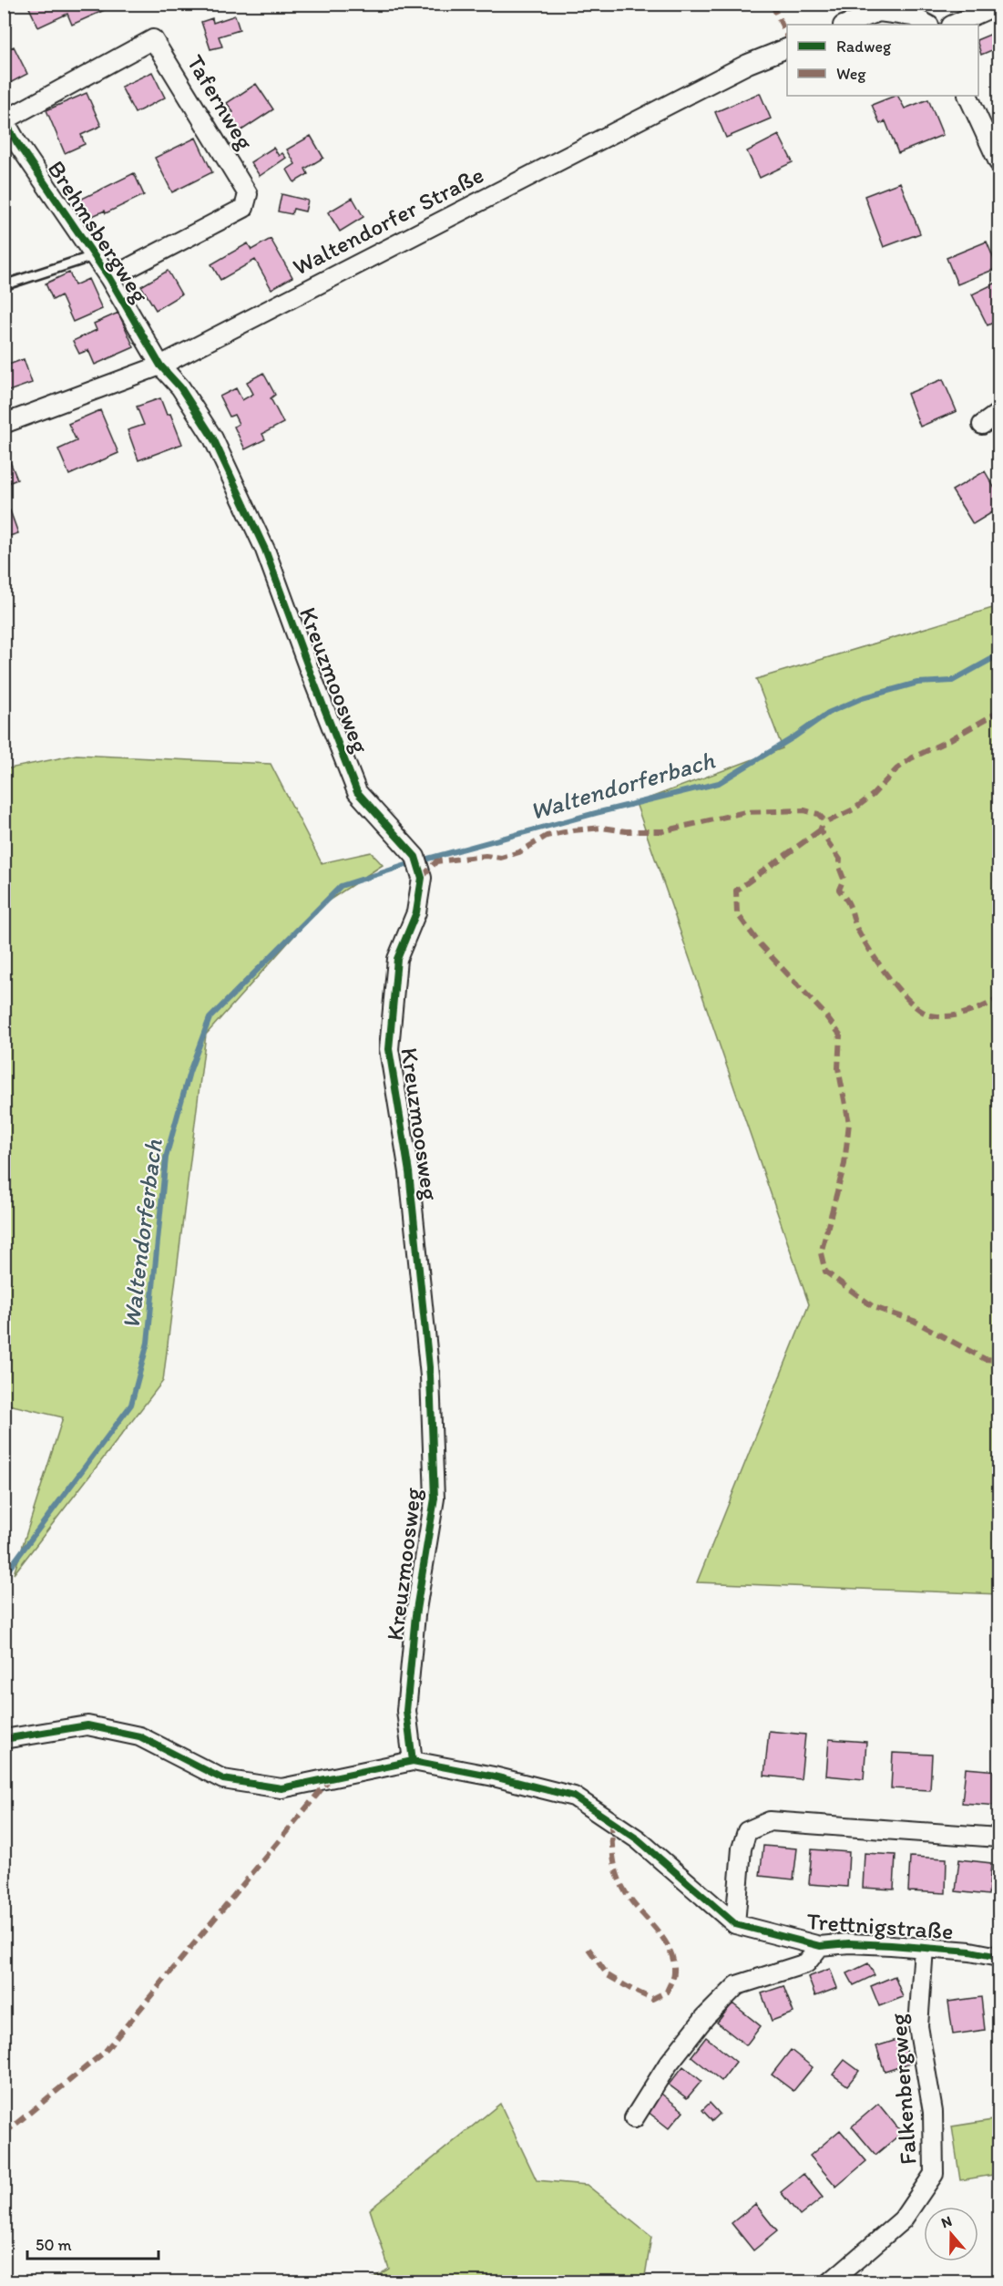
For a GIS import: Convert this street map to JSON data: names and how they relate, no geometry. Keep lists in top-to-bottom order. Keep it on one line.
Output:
{"streets":{"street":["Tafernweg","Waltendorfer Straße","Brehmsbergweg","Kreuzmoosweg","Trettnigstraße","Falkenbergweg"]},"crossings":[["Tafernweg","Brehmsbergweg"],["Waltendorfer Straße","Brehmsbergweg"],["Waltendorfer Straße","Kreuzmoosweg"],["Brehmsbergweg","Kreuzmoosweg"],["Kreuzmoosweg","Trettnigstraße"],["Trettnigstraße","Falkenbergweg"]],"water":["Waltendorferbach"],"legend":["Radweg","Weg"],"scale_bar":"50 m","north":"top"}
